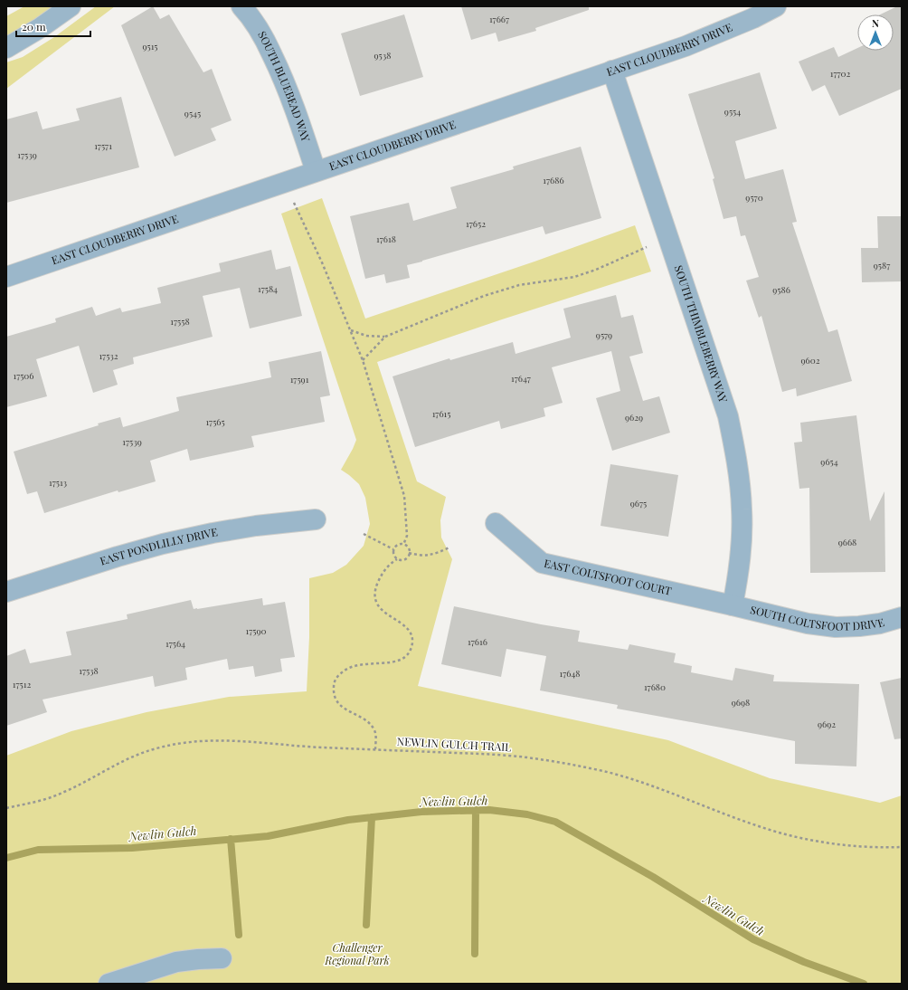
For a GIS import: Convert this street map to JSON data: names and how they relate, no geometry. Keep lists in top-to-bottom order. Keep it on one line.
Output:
{"streets":{"street":["EAST CLOUDBERRY DRIVE","SOUTH BLUEBEAD WAY","SOUTH THIMBLEBERRY WAY","EAST PONDLILLY DRIVE","EAST COLTSFOOT COURT","SOUTH COLTSFOOT DRIVE"],"path":["NEWLIN GULCH TRAIL"]},"crossings":[["EAST CLOUDBERRY DRIVE","SOUTH BLUEBEAD WAY"],["EAST CLOUDBERRY DRIVE","SOUTH THIMBLEBERRY WAY"],["SOUTH THIMBLEBERRY WAY","EAST COLTSFOOT COURT"],["SOUTH THIMBLEBERRY WAY","SOUTH COLTSFOOT DRIVE"],["EAST COLTSFOOT COURT","SOUTH COLTSFOOT DRIVE"]],"water":["Newlin Gulch"],"parks":["Challenger Regional Park"],"house_numbers":["17667","9515","9538","17702","9554","9545","17571","17539","17686","9570","17652","17618","9587","17584","9586","17558","9579","17532","9602","17506","17647","17591","17615","9629","17565","17539","9654","17513","9675","9668","17590","17616","17564","17538","17648","17512","17680","9698","9692"],"scale_bar":"20 m","north":"top"}
